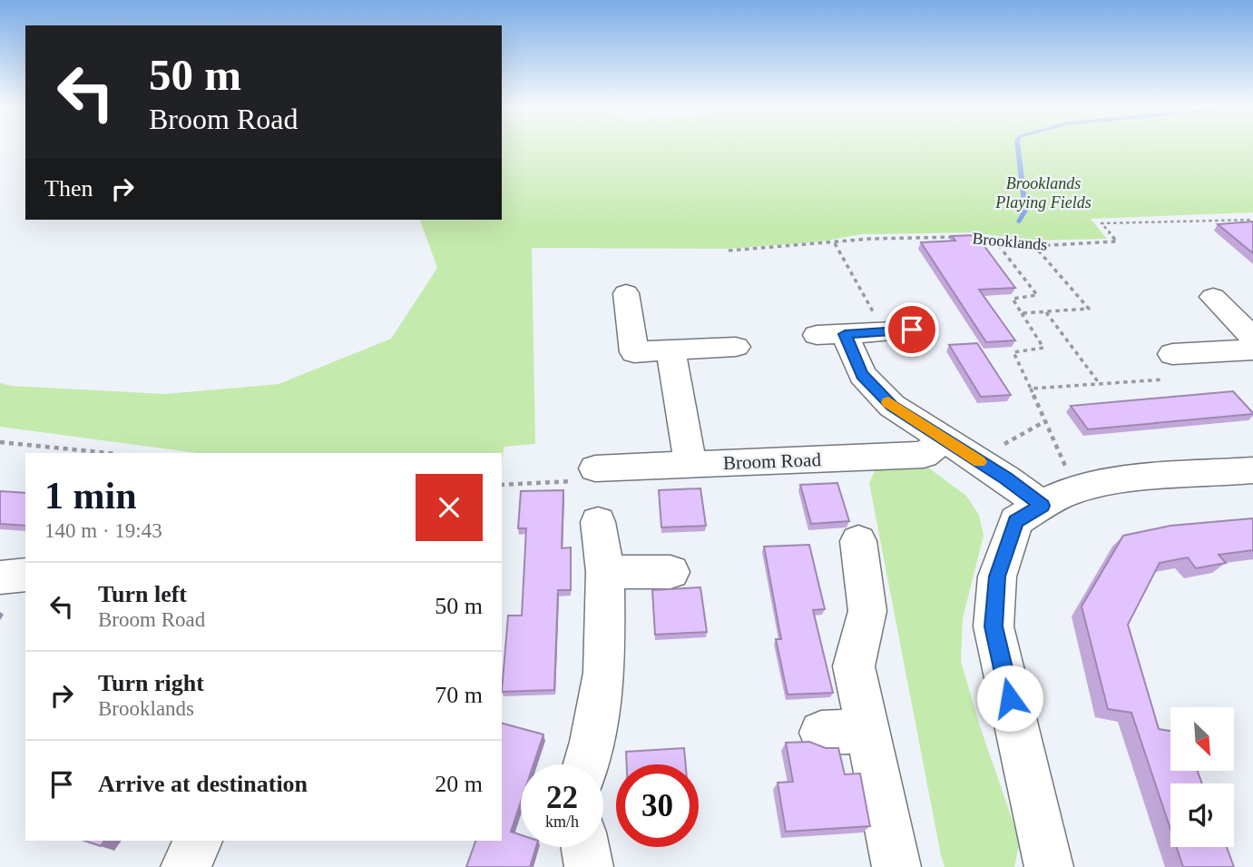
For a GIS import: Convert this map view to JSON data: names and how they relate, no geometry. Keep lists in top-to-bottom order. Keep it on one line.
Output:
{"streets":{"street":["Broom Road"],"path":["Brooklands"]},"parks":["Brooklands Playing Fields"],"north":"bottom right","page":{"turn":["50 m","Broom Road"],"then":"Then","heading":["1 min","140 m · 19:43"],"list":[{"name":"Turn left","note":"Broom Road","value":"50 m"},{"name":"Turn right","note":"Brooklands","value":"70 m"},{"name":"Arrive at destination","value":"20 m"}],"speed":"22 km/h","limit":"30"}}
